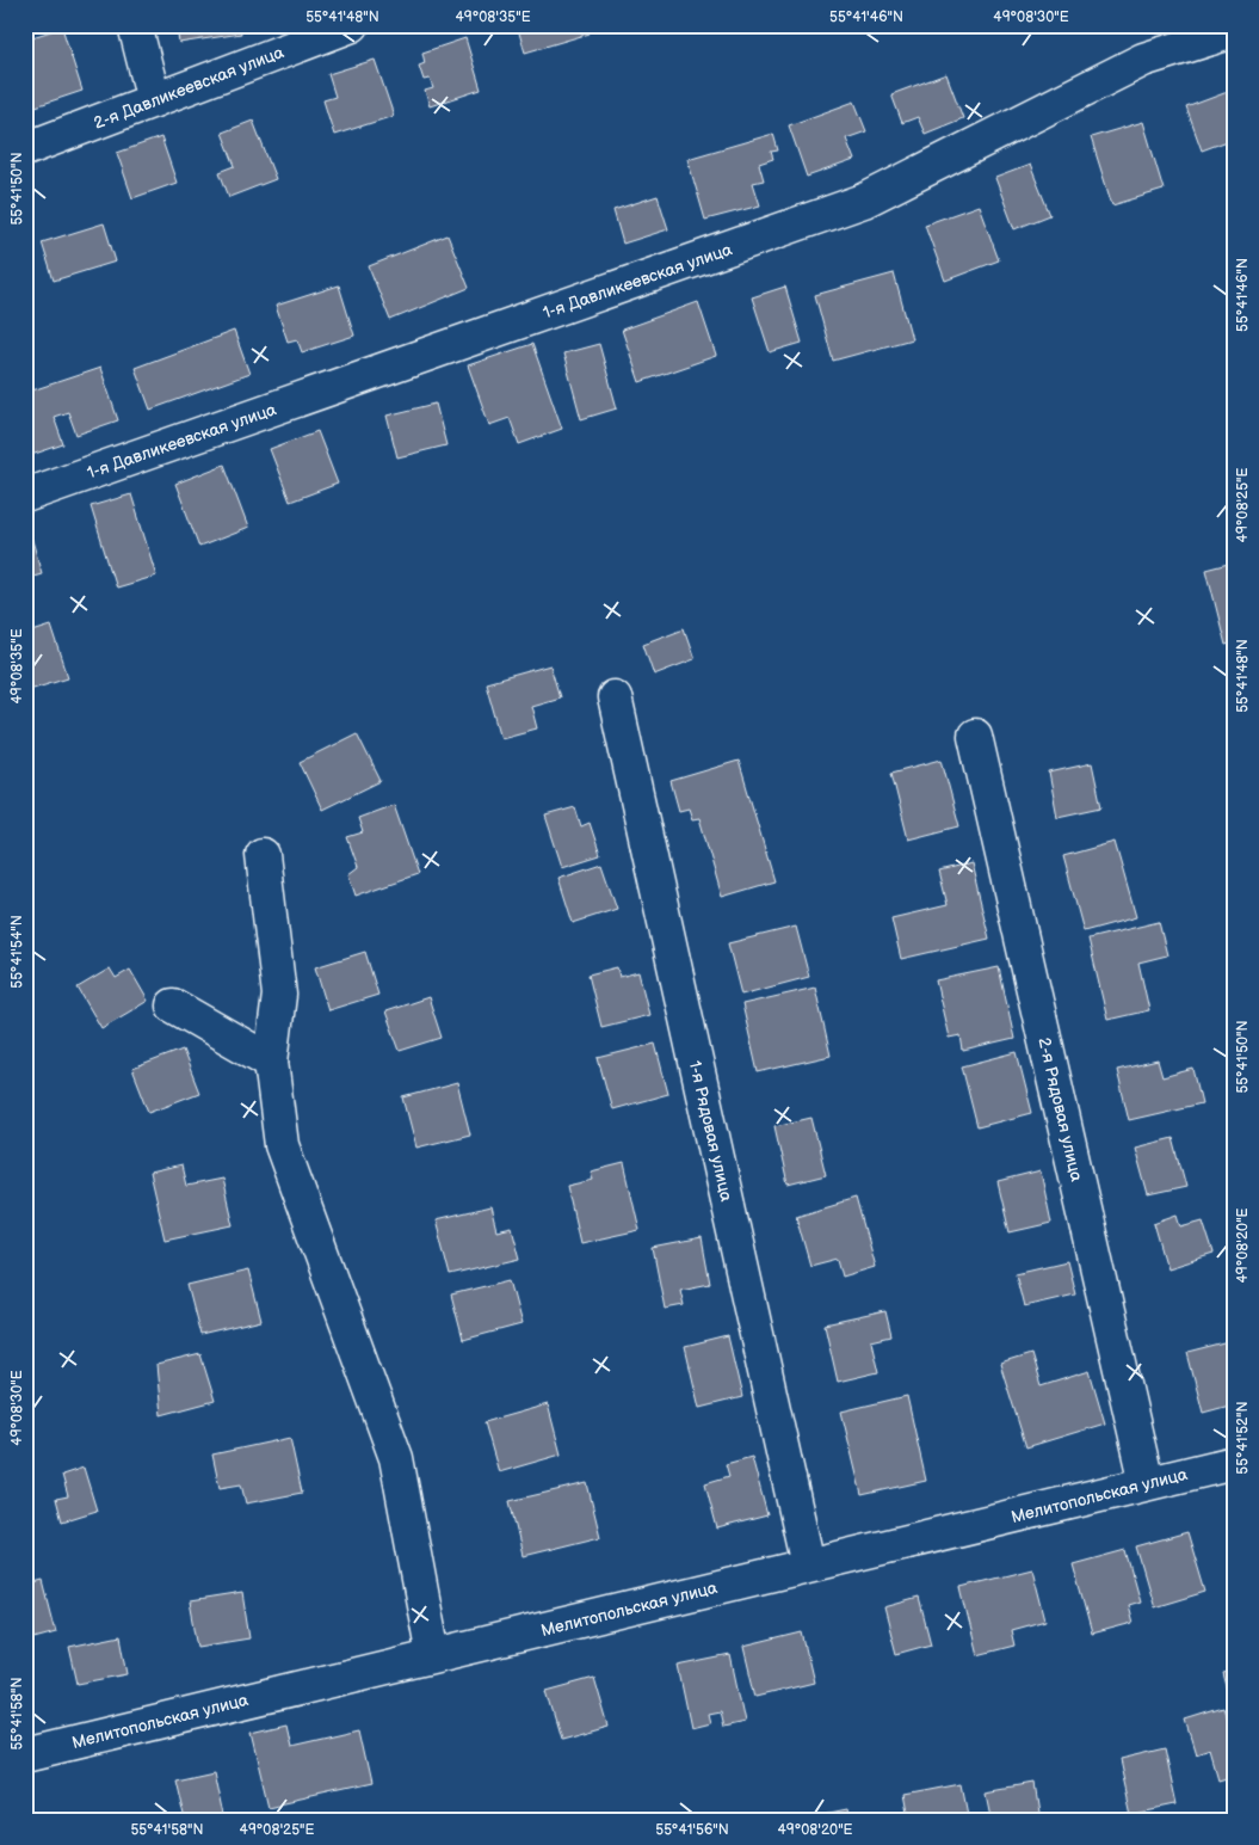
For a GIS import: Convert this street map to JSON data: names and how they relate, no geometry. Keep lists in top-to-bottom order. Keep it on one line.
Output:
{"streets":{"street":["2-я Давликеевская улица","1-я Давликеевская улица","2-я Рядовая улица","1-я Рядовая улица","Мелитопольская улица"]},"crossings":[["2-я Рядовая улица","Мелитопольская улица"],["1-я Рядовая улица","Мелитопольская улица"]],"coordinates":["55°41'48\"N","49°08'35\"E","55°41'46\"N","49°08'30\"E","55°41'50\"N","49°08'25\"E","55°41'54\"N","49°08'20\"E","55°41'52\"N","55°41'58\"N","55°41'56\"N"]}
